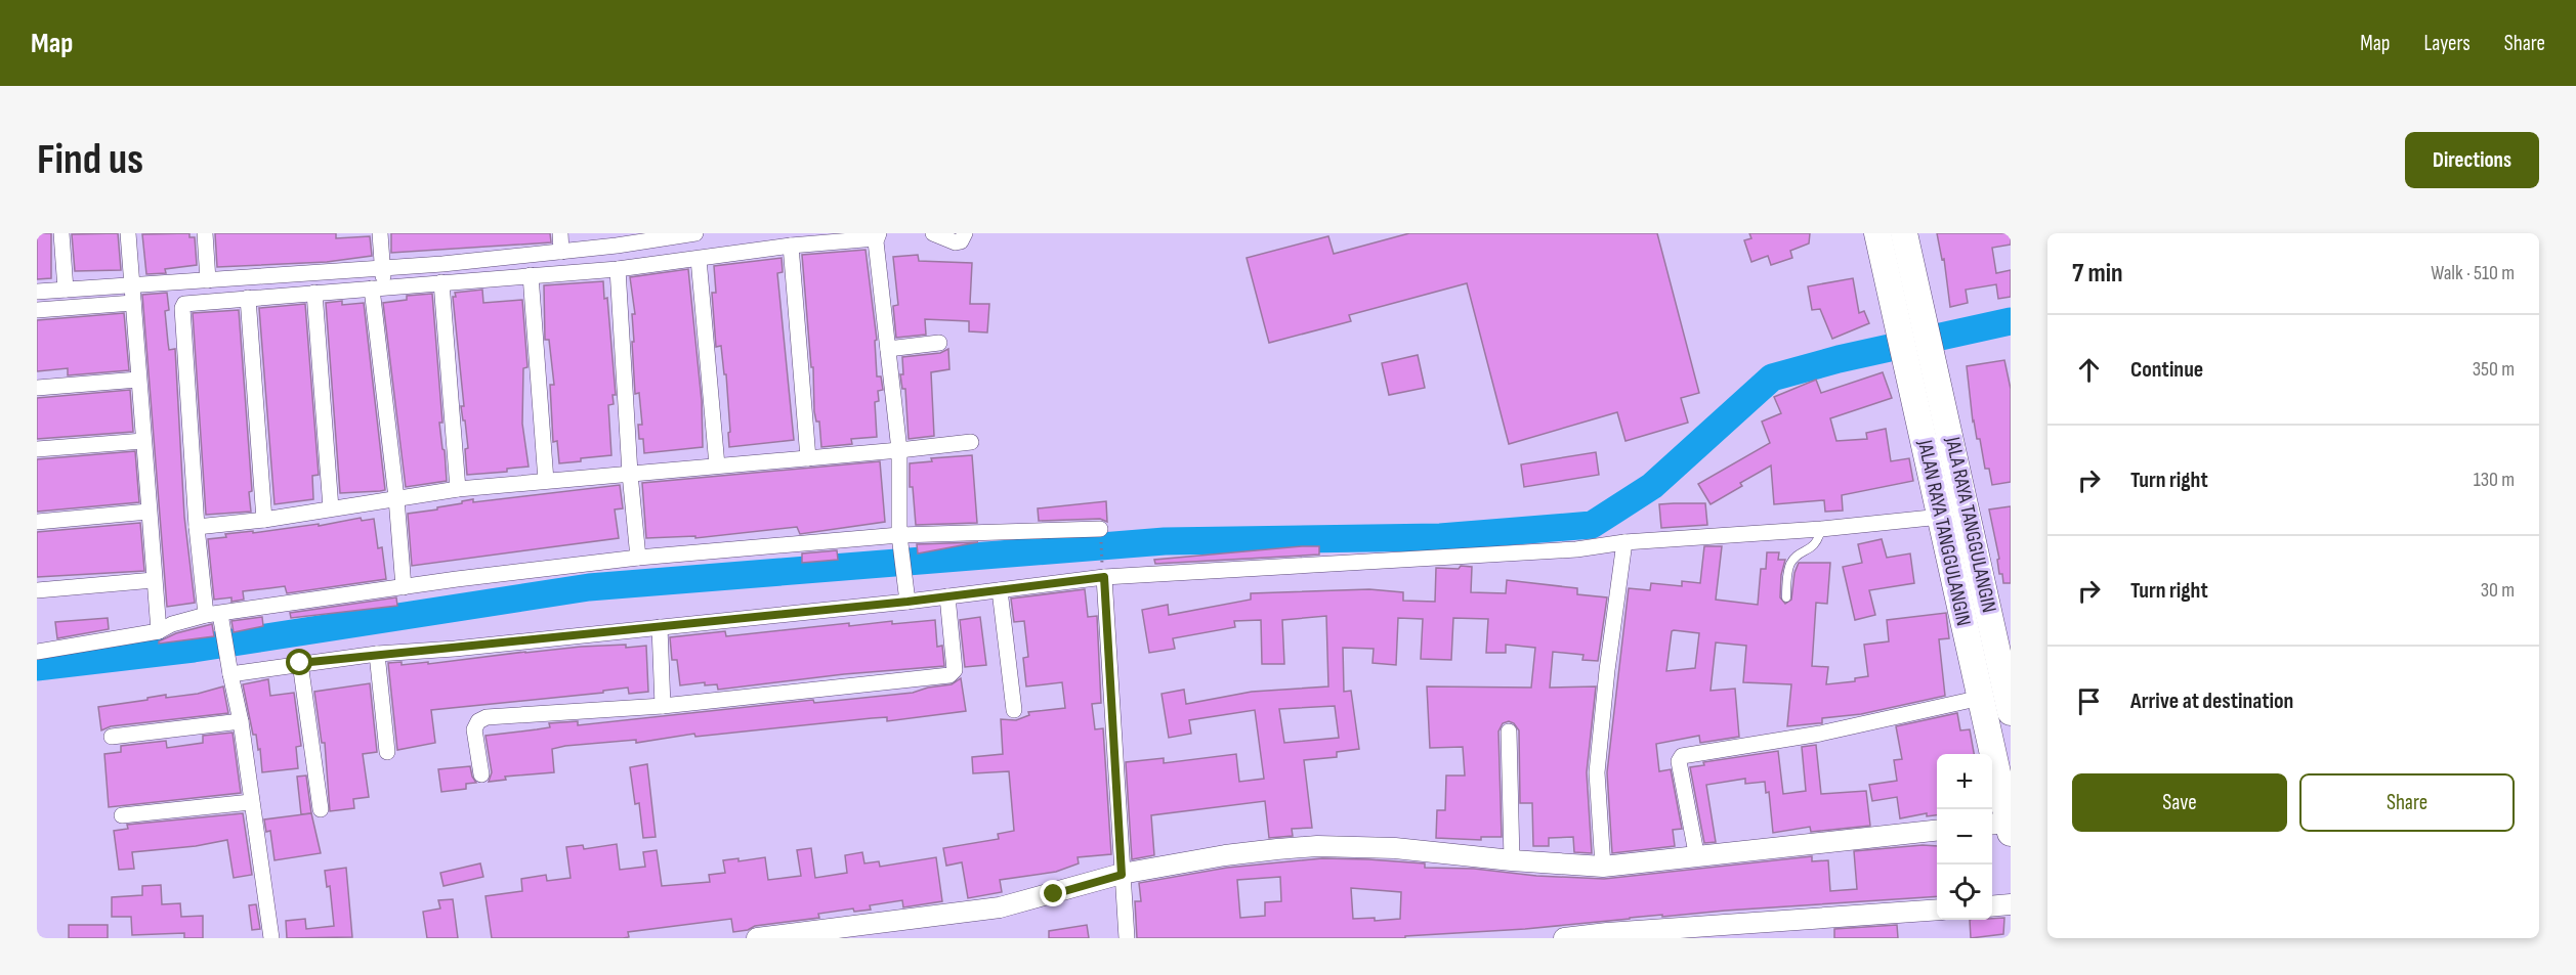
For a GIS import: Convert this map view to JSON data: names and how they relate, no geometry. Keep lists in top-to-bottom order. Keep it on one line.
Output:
{"streets":{"highway":["JALA RAYA TANGGULANGIN","JALAN RAYA TANGGULANGIN"]},"page":{"header":"Map","nav":["Map","Layers","Share"],"buttons":["Directions",["Save","Share"]],"title":"Find us","heading":["7 min","Walk · 510 m"],"list":[["Continue","350 m"],["Turn right","130 m"],["Turn right","30 m"],"Arrive at destination"],"map_buttons":["+","−"]}}
